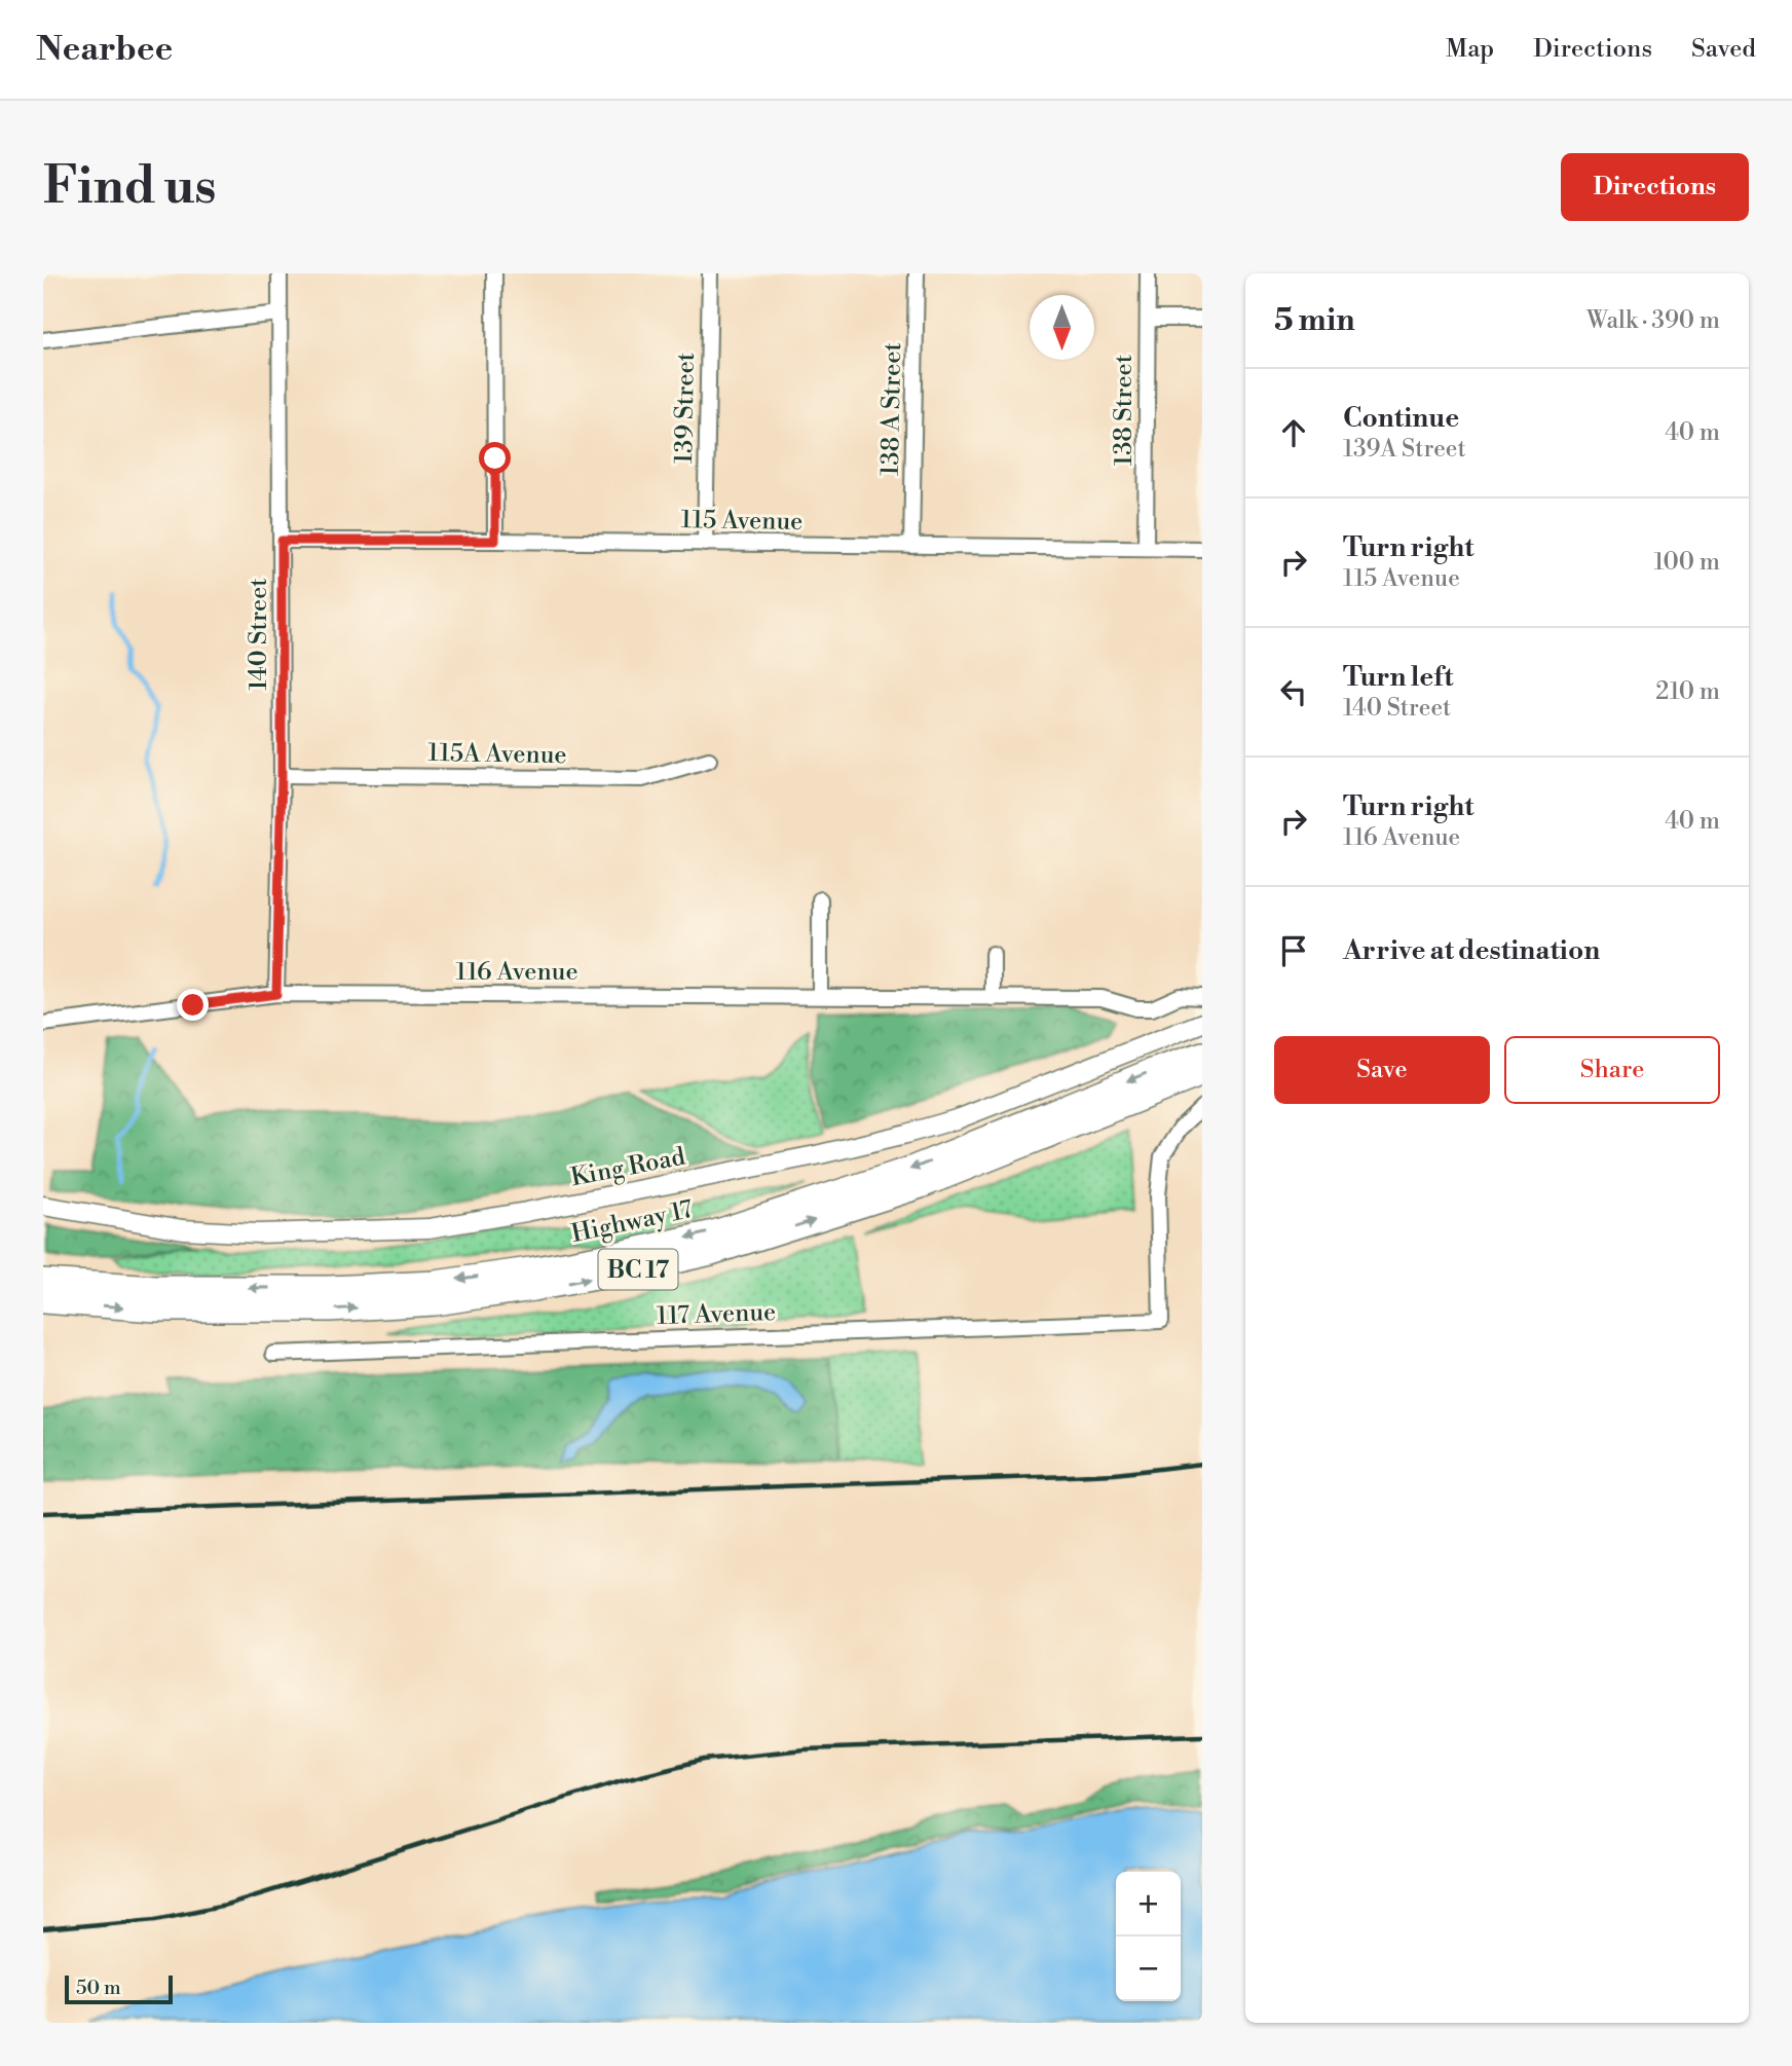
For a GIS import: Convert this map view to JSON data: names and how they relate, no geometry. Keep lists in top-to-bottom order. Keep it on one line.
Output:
{"streets":{"highway":["Highway 17","BC 17"],"street":["139 Street","138 A Street","138 Street","115 Avenue","140 Street","115A Avenue","116 Avenue","King Road","117 Avenue"]},"crossings":[["139 Street","115 Avenue"],["138 A Street","115 Avenue"],["138 Street","115 Avenue"],["115 Avenue","140 Street"],["140 Street","115A Avenue"],["140 Street","116 Avenue"]],"scale_bar":"50 m","north":"bottom","page":{"header":"Nearbee","nav":["Map","Directions","Saved"],"buttons":["Directions",["Save","Share"]],"title":"Find us","heading":["5 min","Walk · 390 m"],"list":[["Continue","139A Street","40 m"],["Turn right","115 Avenue","100 m"],["Turn left","140 Street","210 m"],["Turn right","116 Avenue","40 m"],"Arrive at destination"],"map_buttons":["+","−"],"scale":"50 m"}}
